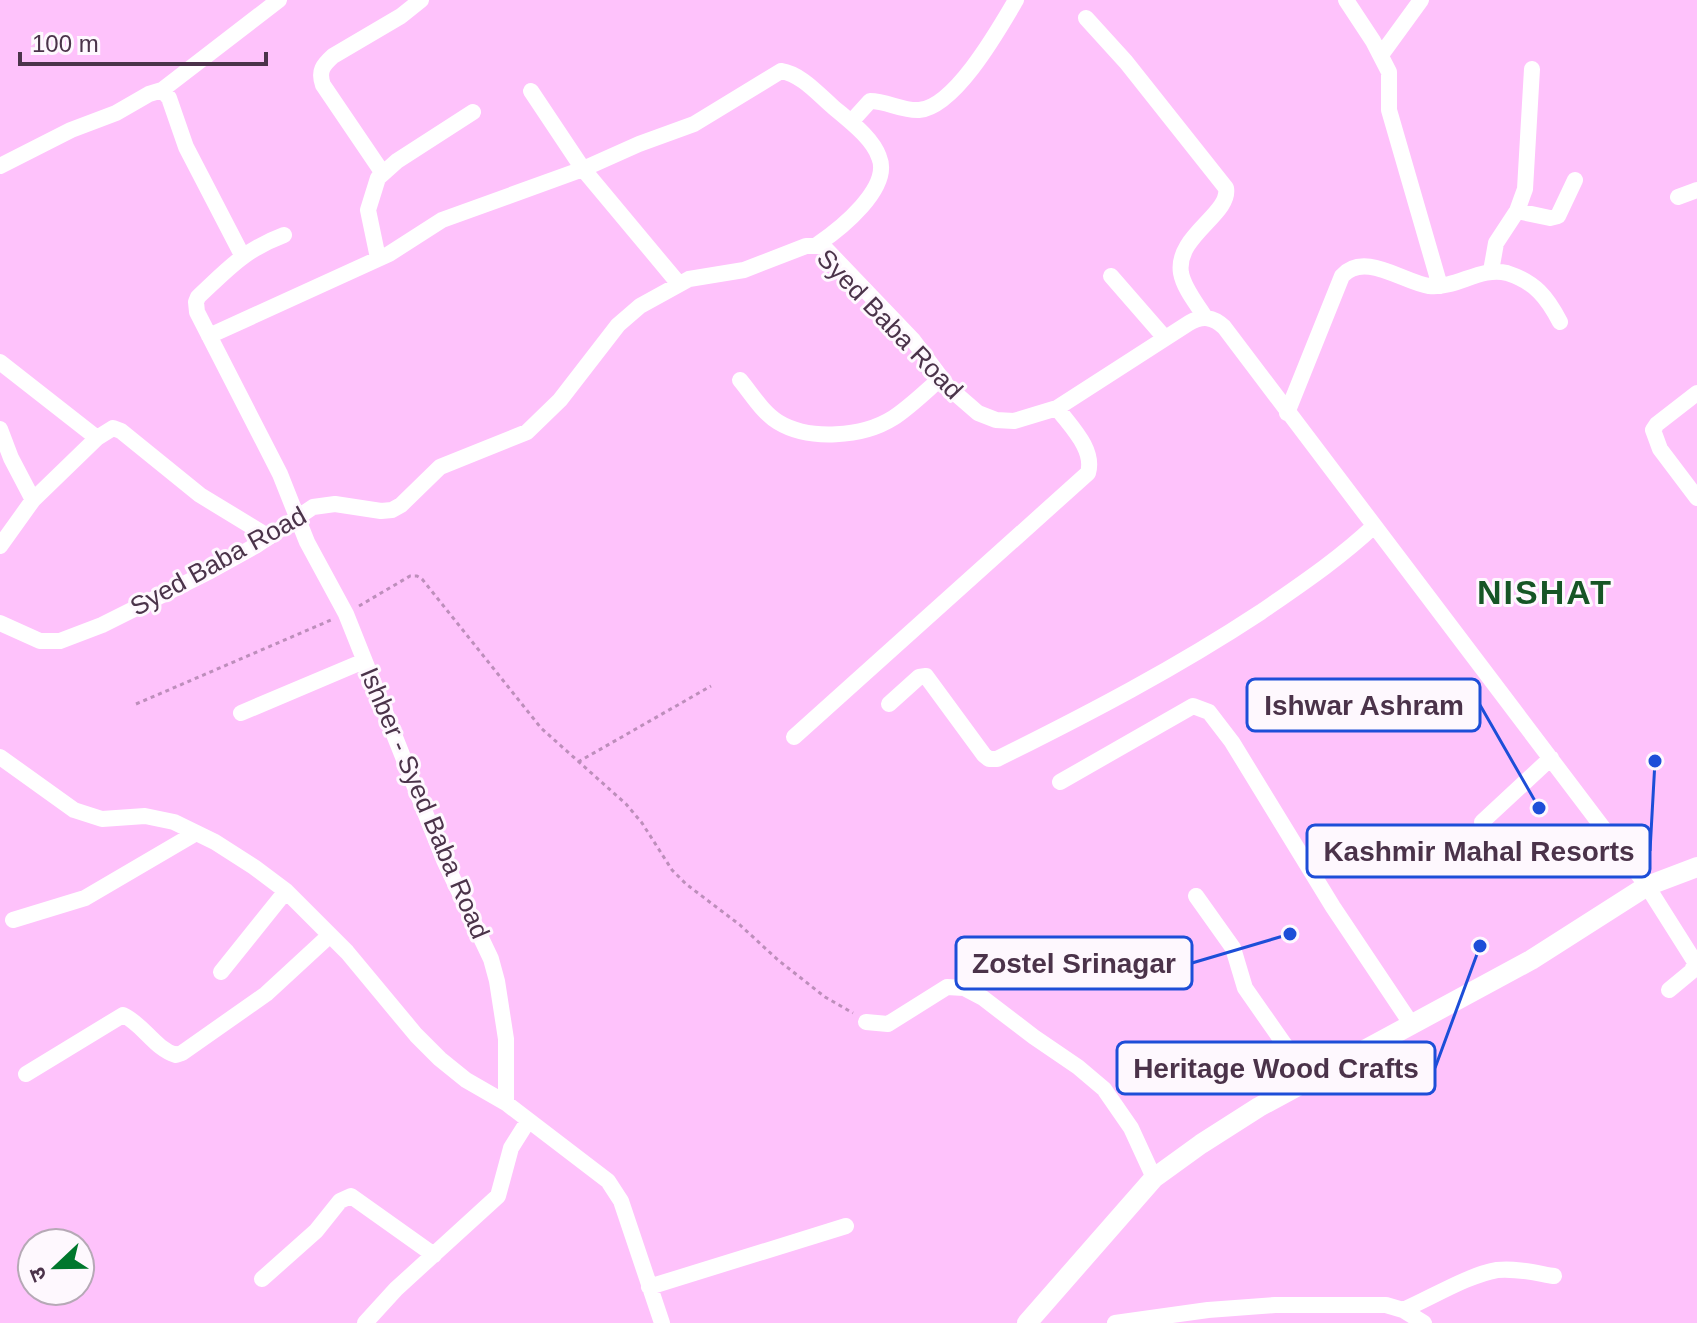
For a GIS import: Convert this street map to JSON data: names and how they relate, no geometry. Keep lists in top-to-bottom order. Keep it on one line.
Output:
{"streets":{"street":["Syed Baba Road","Ishber - Syed Baba Road"]},"crossings":[["Syed Baba Road","Ishber - Syed Baba Road"]],"districts":["NISHAT"],"places":["Kashmir Mahal Resorts","Ishwar Ashram","Zostel Srinagar","Heritage Wood Crafts"],"scale_bar":"100 m","north":"left"}
